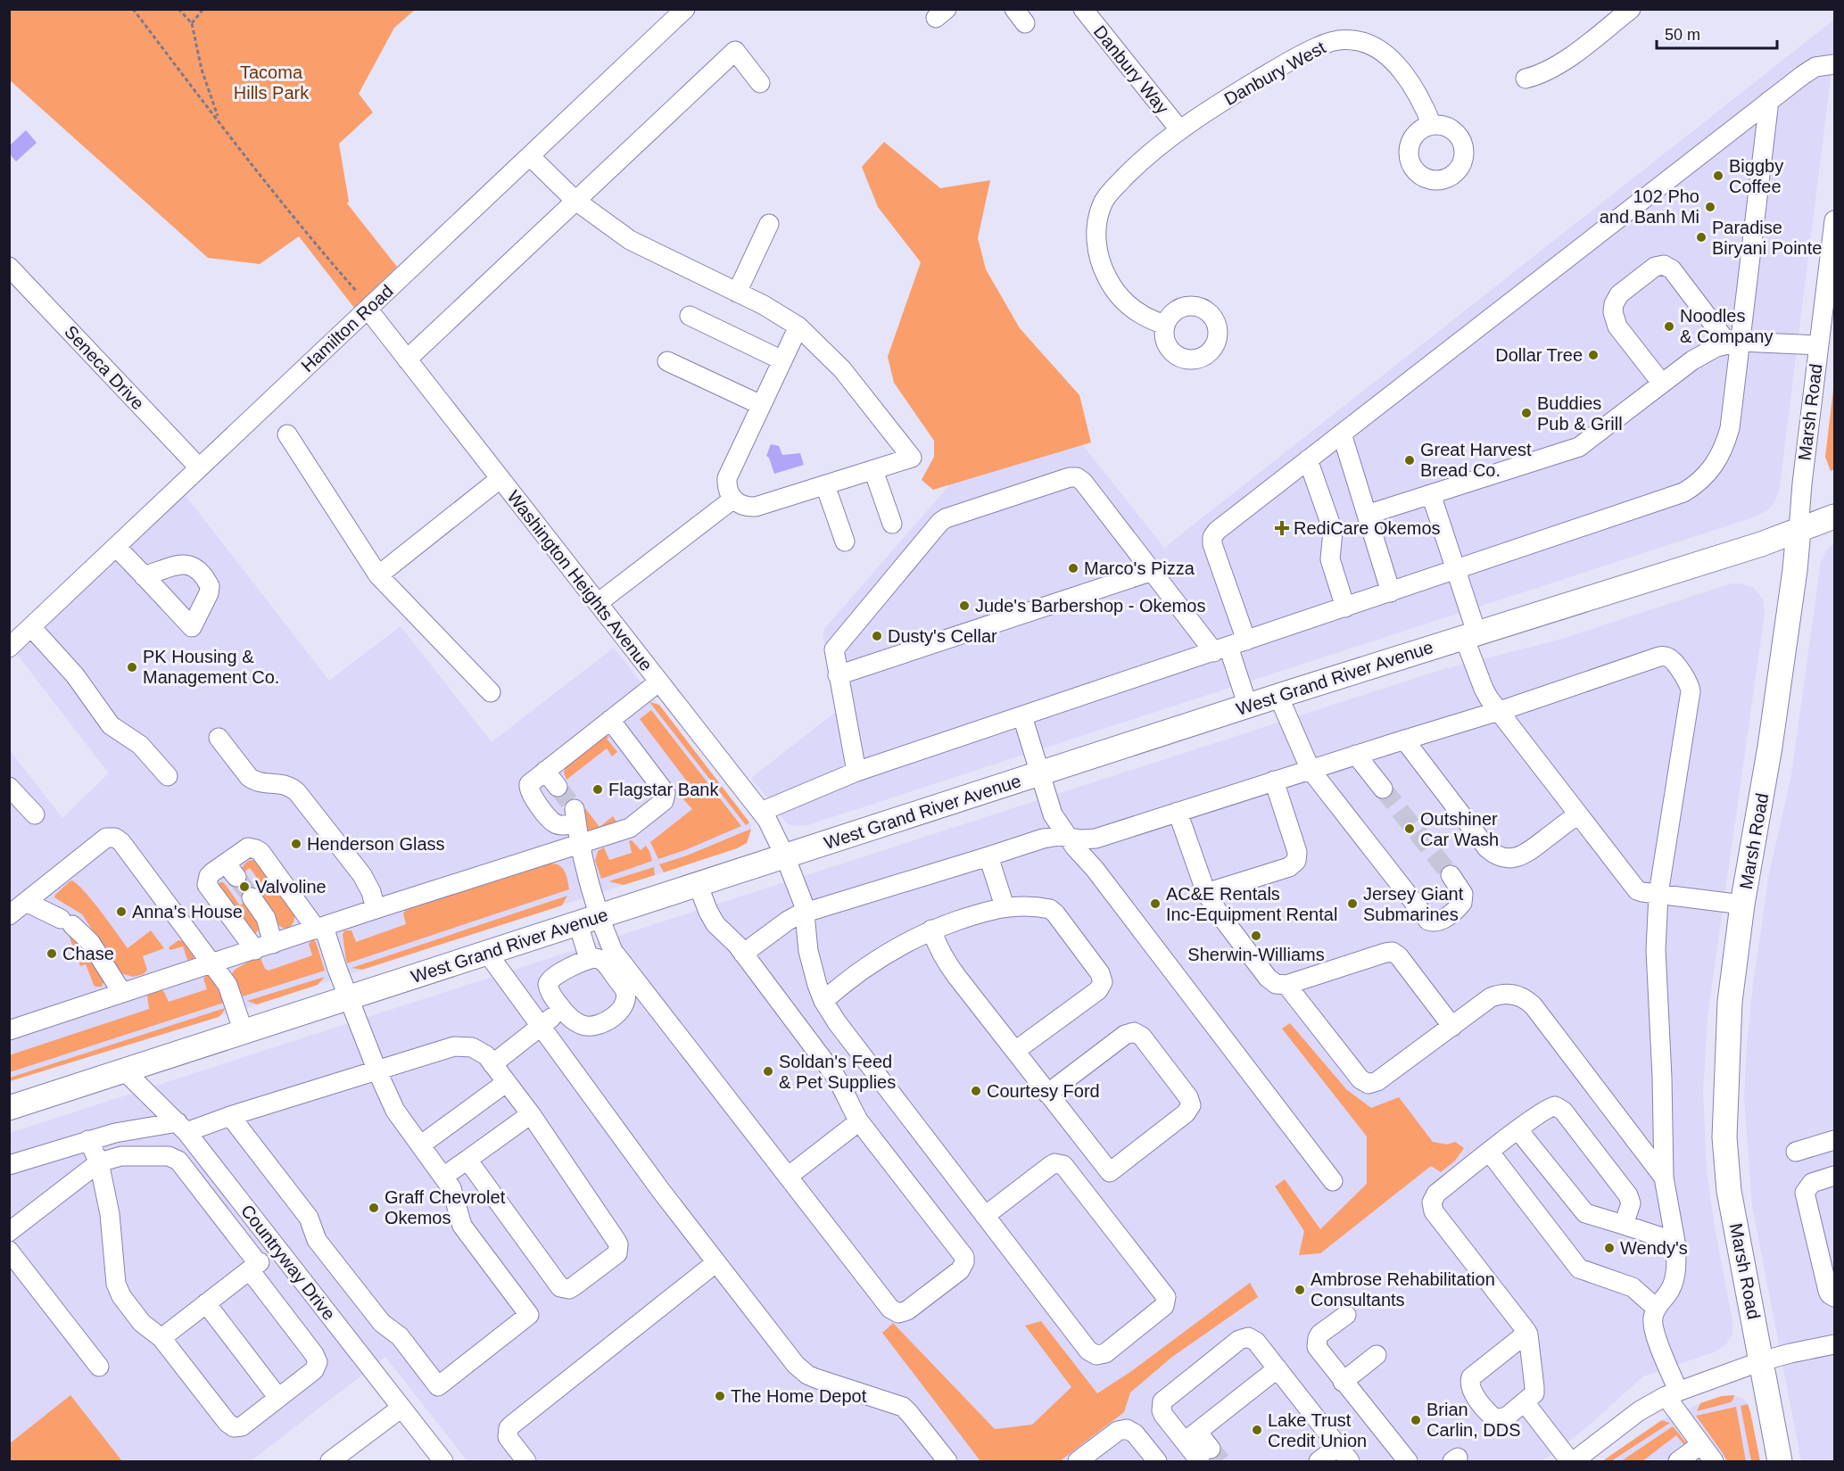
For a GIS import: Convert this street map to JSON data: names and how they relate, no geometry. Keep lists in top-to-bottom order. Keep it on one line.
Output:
{"streets":{"main road":["Marsh Road","West Grand River Avenue"],"street":["Danbury Way","Danbury West","Hamilton Road","Seneca Drive","Washington Heights Avenue","Countryway Drive"]},"crossings":[["Danbury Way","Danbury West"],["Hamilton Road","Seneca Drive"],["Hamilton Road","Washington Heights Avenue"],["Marsh Road","West Grand River Avenue"],["Washington Heights Avenue","West Grand River Avenue"],["West Grand River Avenue","Countryway Drive"]],"parks":["Tacoma Hills Park"],"places":{"other":["Biggby Coffee","102 Pho and Banh Mi","Paradise Biryani Pointe","Noodles & Company","Dollar Tree","Buddies Pub & Grill","Great Harvest Bread Co.","Marco's Pizza","Jude's Barbershop - Okemos","Dusty's Cellar","PK Housing & Management Co.","Flagstar Bank","Outshiner Car Wash","Henderson Glass","Valvoline","AC&E Rentals Inc-Equipment Rental","Jersey Giant Submarines","Anna's House","Sherwin-Williams","Chase","Soldan's Feed & Pet Supplies","Courtesy Ford","Graff Chevrolet Okemos","Wendy's","Ambrose Rehabilitation Consultants","The Home Depot","Brian Carlin, DDS","Lake Trust Credit Union"],"health":["RediCare Okemos"]},"scale_bar":"50 m"}
